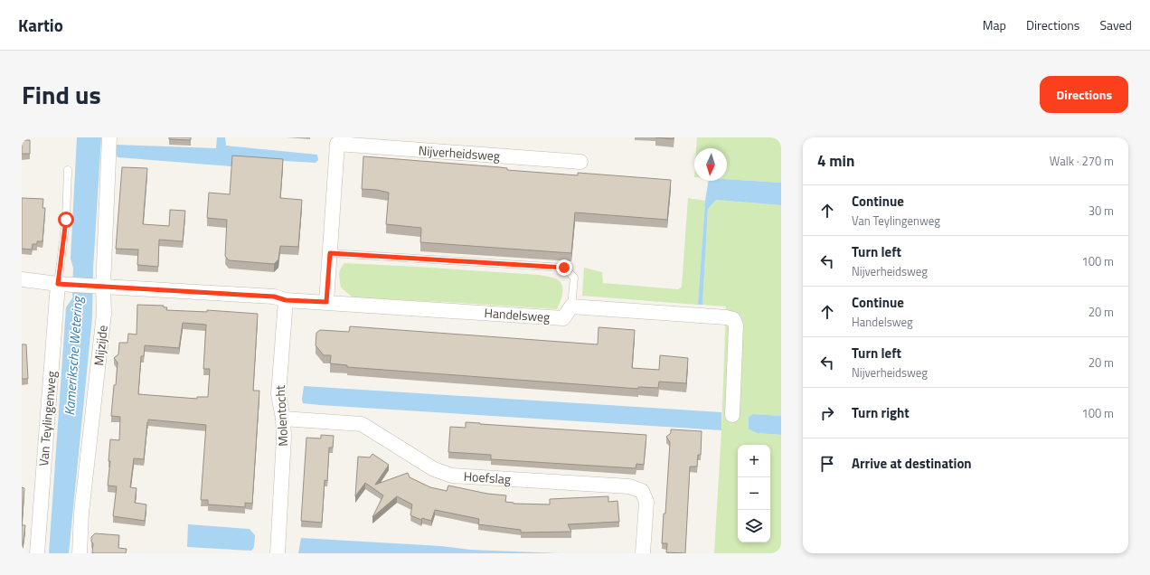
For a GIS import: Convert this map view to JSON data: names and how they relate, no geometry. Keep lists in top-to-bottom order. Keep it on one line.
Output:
{"streets":{"street":["Nijverheidsweg","Handelsweg","Mijzijde","Molentocht","Van Teylingenweg","Hoefslag"]},"crossings":[["Nijverheidsweg","Handelsweg"],["Handelsweg","Molentocht"],["Molentocht","Hoefslag"]],"water":["Kameriksche Wetering"],"north":"bottom","page":{"header":"Kartio","nav":["Map","Directions","Saved"],"title":"Find us","buttons":"Directions","heading":["4 min","Walk · 270 m"],"list":[["Continue","Van Teylingenweg","30 m"],["Turn left","Nijverheidsweg","100 m"],["Continue","Handelsweg","20 m"],["Turn left","Nijverheidsweg","20 m"],["Turn right","100 m"],"Arrive at destination"],"map_buttons":["+","−"]}}
